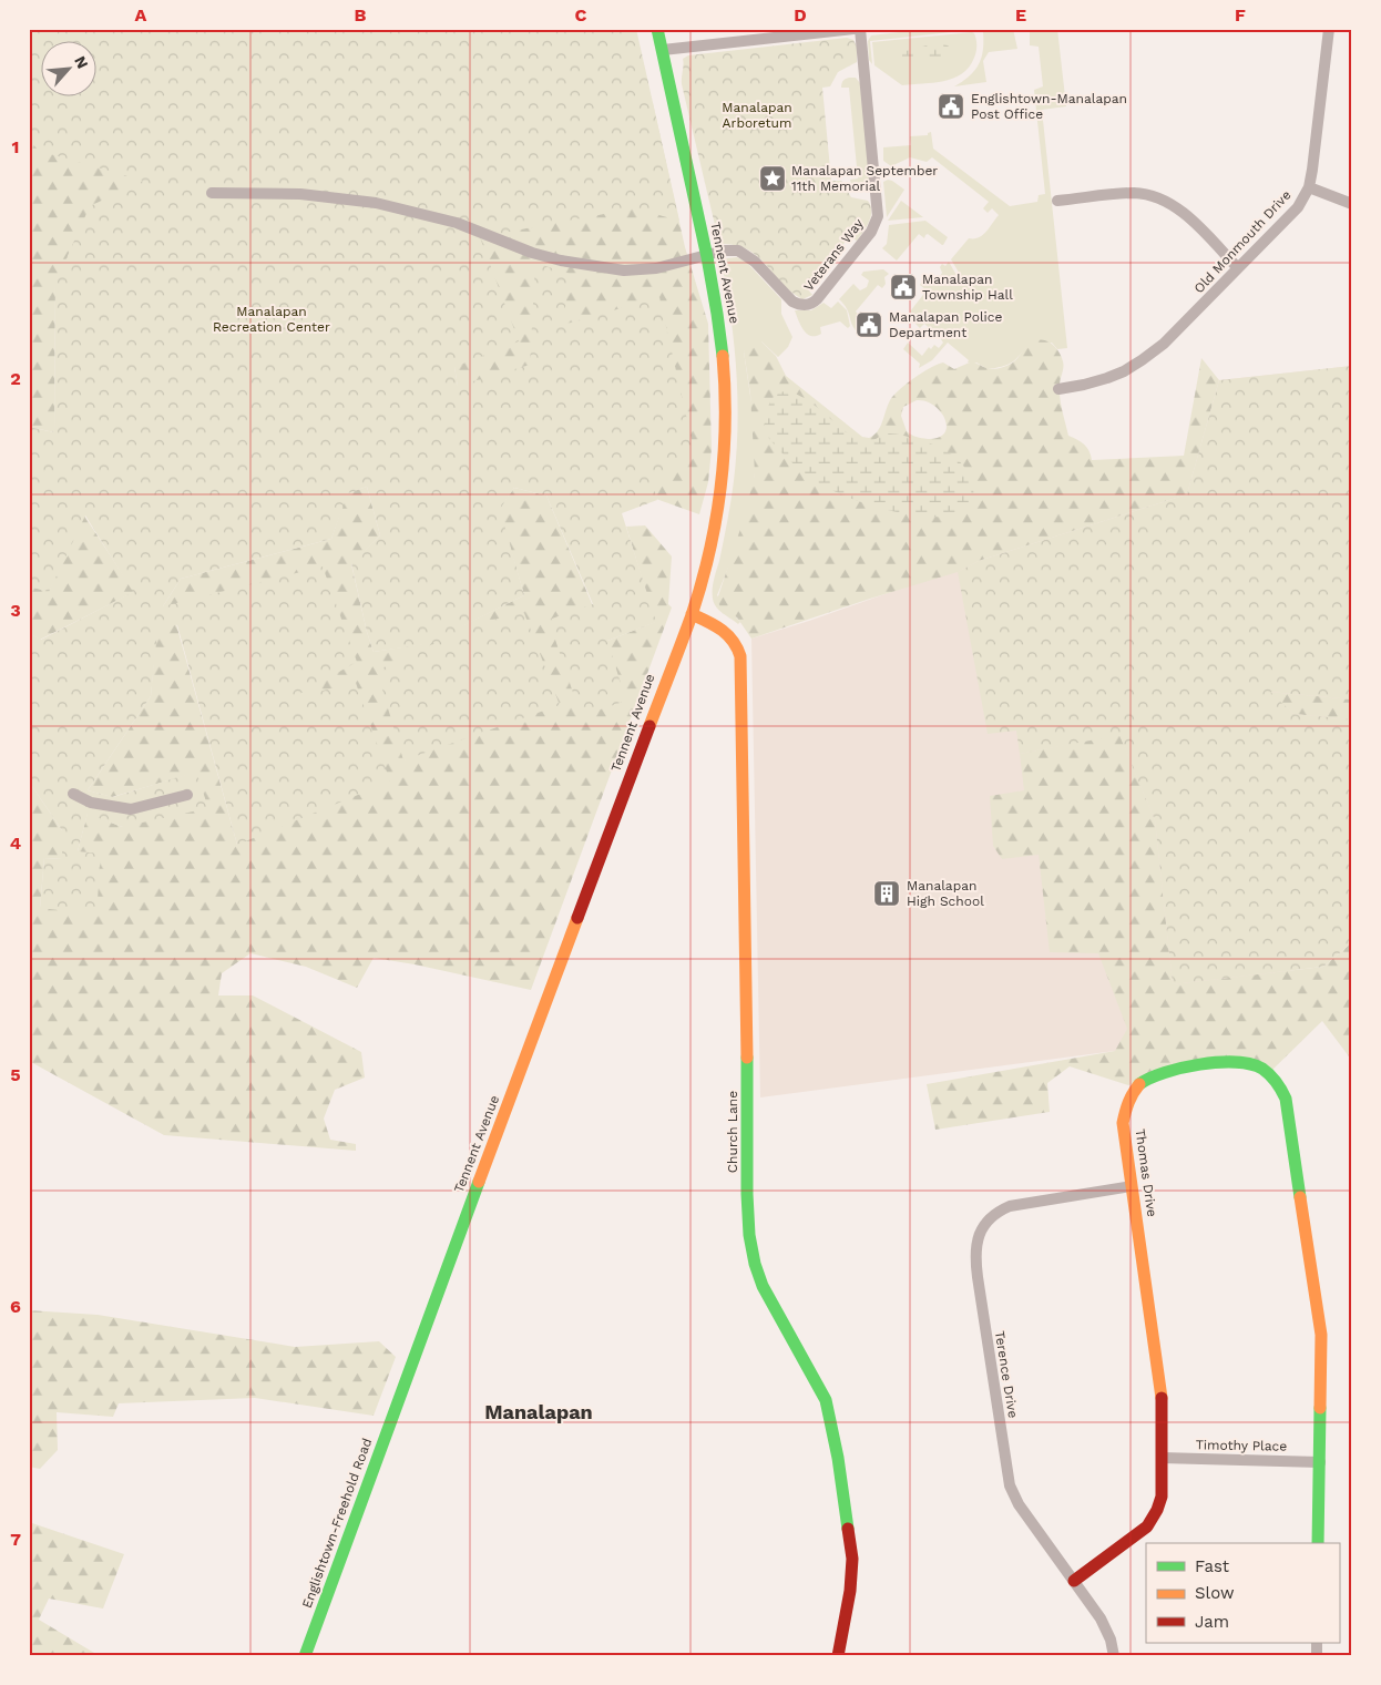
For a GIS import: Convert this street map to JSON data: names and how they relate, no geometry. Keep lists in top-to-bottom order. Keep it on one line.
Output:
{"streets":{"street":["Old Monmouth Drive","Veterans Way","Tennent Avenue","Church Lane","Thomas Drive","Terence Drive","Timothy Place","Englishtown-Freehold Road"]},"crossings":[["Veterans Way","Tennent Avenue"],["Tennent Avenue","Church Lane"],["Tennent Avenue","Englishtown-Freehold Road"],["Thomas Drive","Terence Drive"],["Thomas Drive","Timothy Place"]],"districts":["Manalapan"],"parks":["Manalapan Arboretum","Manalapan Recreation Center"],"places":{"public building":["Englishtown-Manalapan Post Office","Manalapan Township Hall","Manalapan Police Department"],"place":["Manalapan September 11th Memorial"],"building":["Manalapan High School"]},"legend":["Fast","Slow","Jam"],"north":"top right","grid":{"columns":["A","B","C","D","E","F"],"rows":["1","2","3","4","5","6","7"]}}
